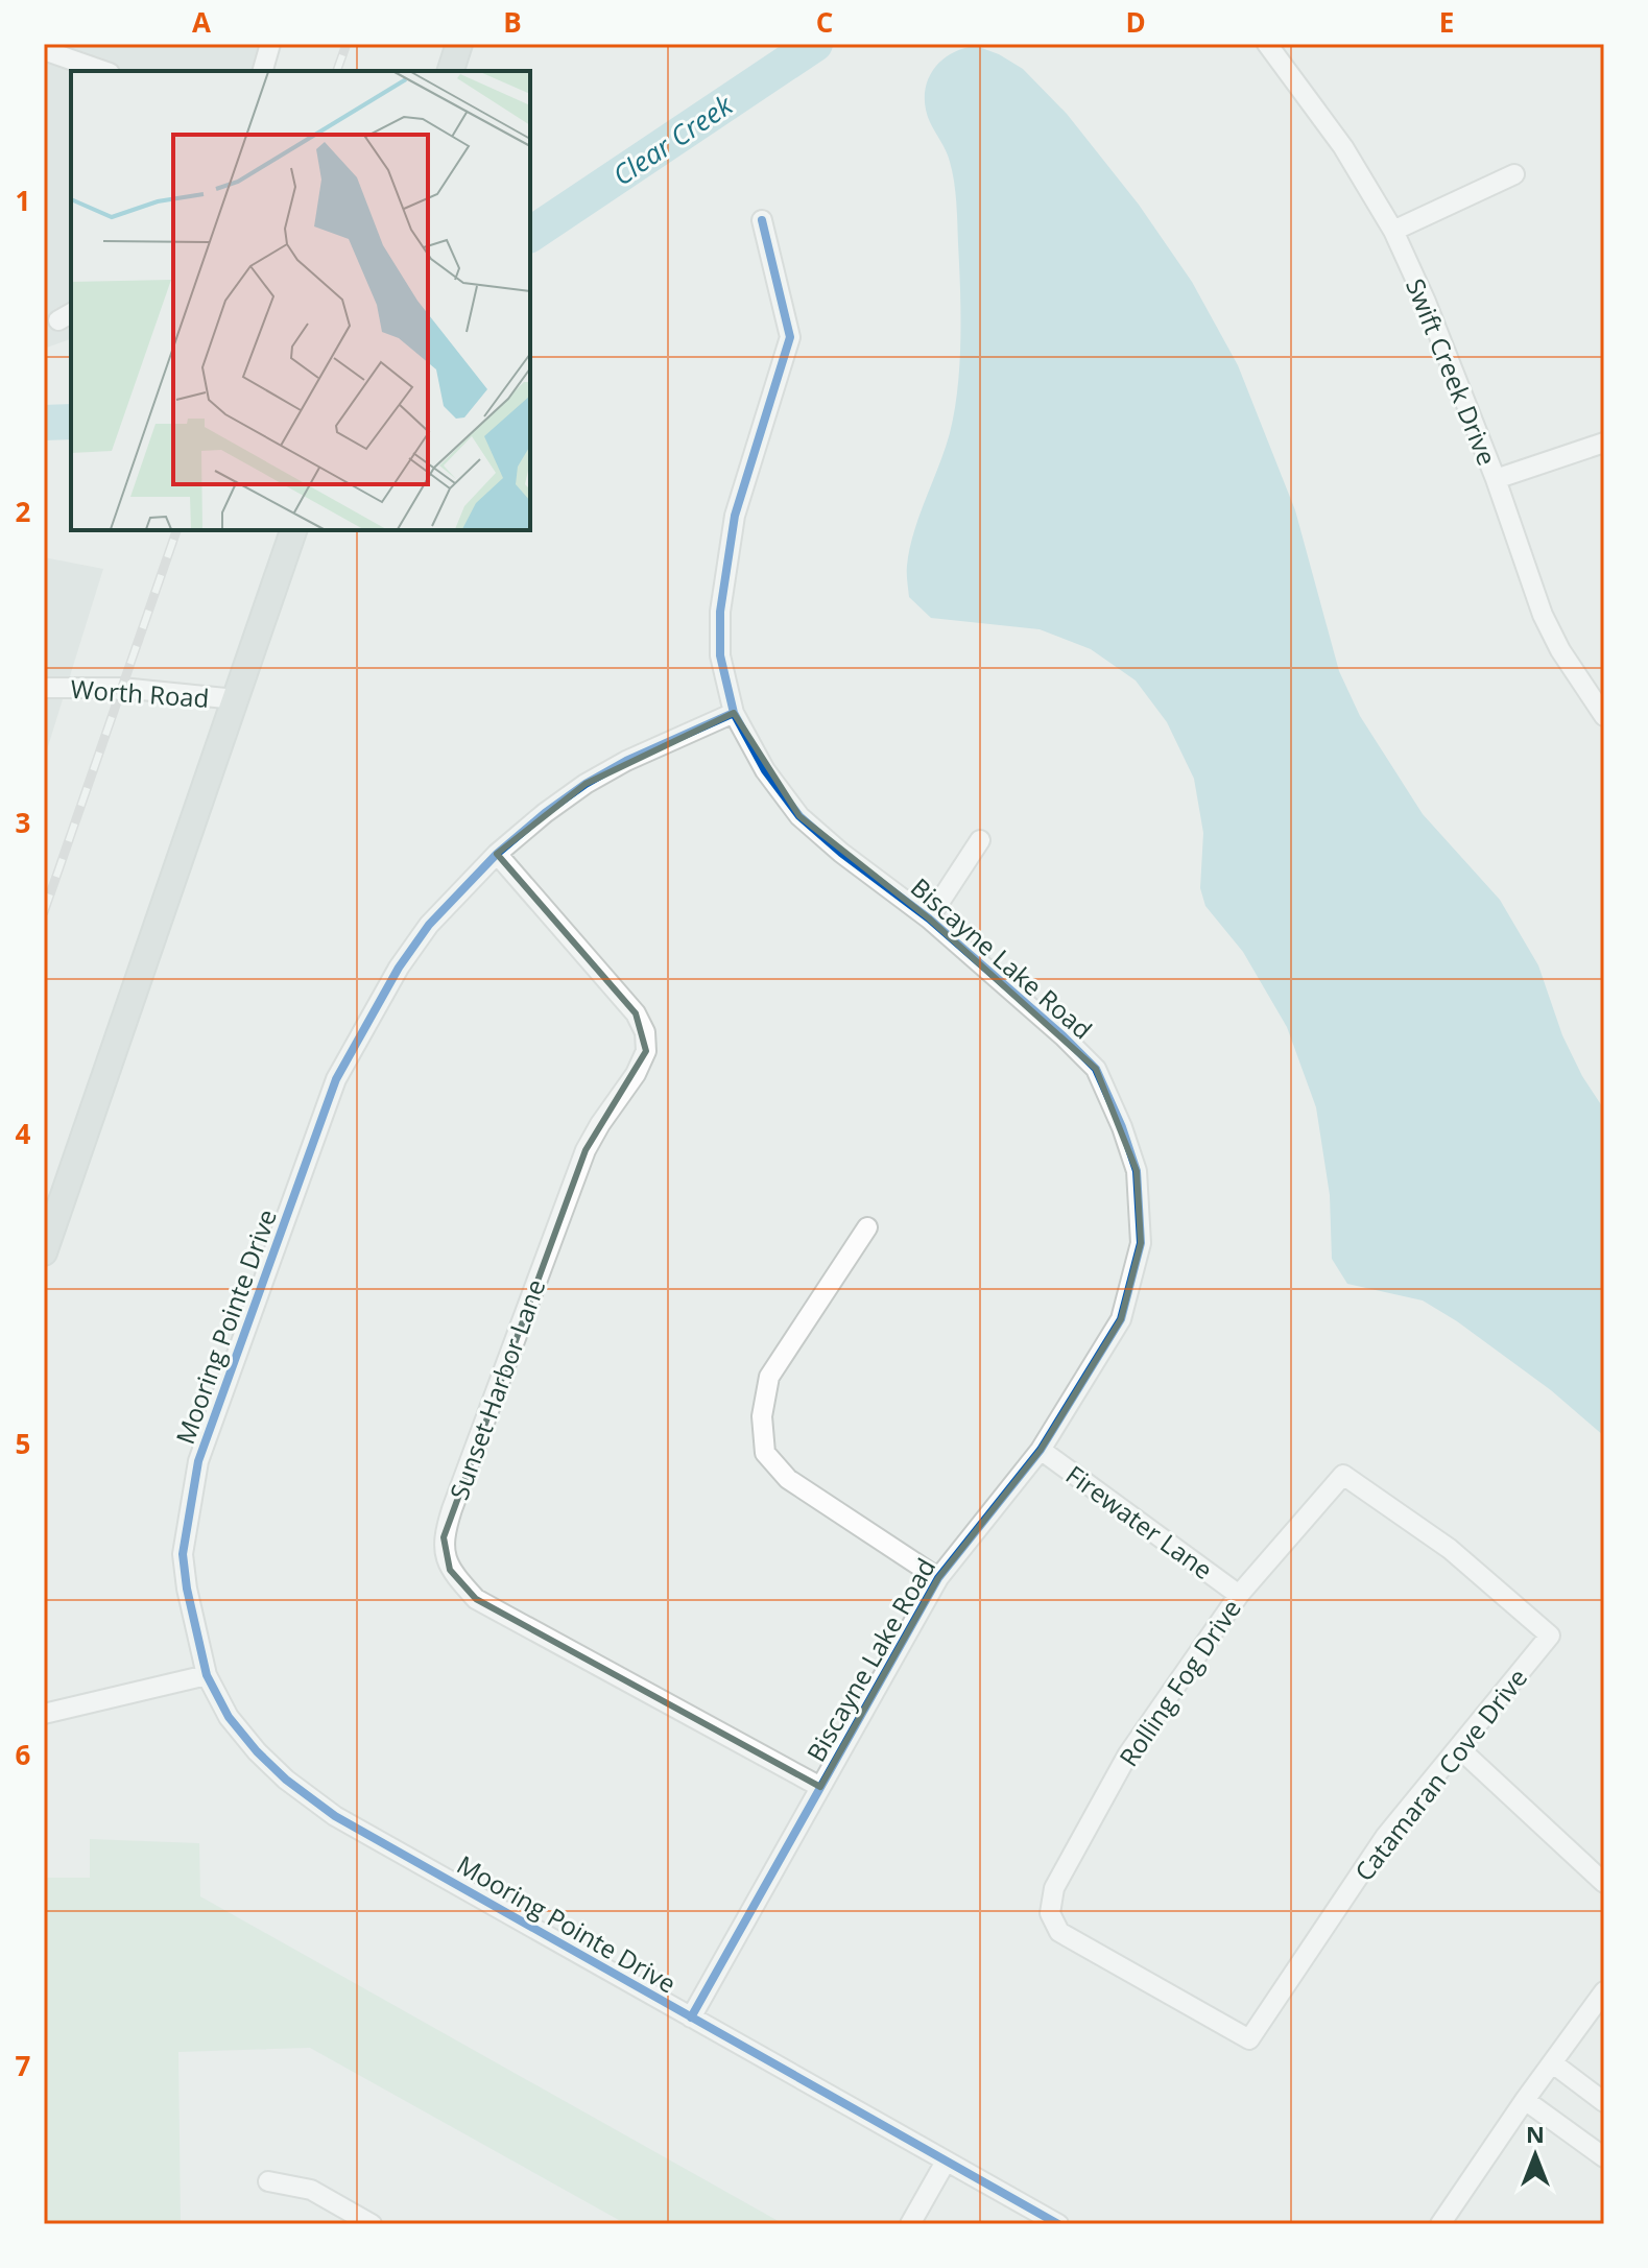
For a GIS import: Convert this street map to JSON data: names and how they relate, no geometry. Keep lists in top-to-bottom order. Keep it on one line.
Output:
{"streets":{"street":["Swift Creek Drive","Worth Road","Biscayne Lake Road","Mooring Pointe Drive","Sunset Harbor Lane","Firewater Lane","Rolling Fog Drive","Catamaran Cove Drive"]},"crossings":[["Biscayne Lake Road","Mooring Pointe Drive"],["Biscayne Lake Road","Sunset Harbor Lane"],["Biscayne Lake Road","Firewater Lane"],["Mooring Pointe Drive","Sunset Harbor Lane"],["Firewater Lane","Rolling Fog Drive"],["Rolling Fog Drive","Catamaran Cove Drive"]],"water":["Clear Creek"],"north":"top","grid":{"columns":["A","B","C","D","E"],"rows":["1","2","3","4","5","6","7"]}}
